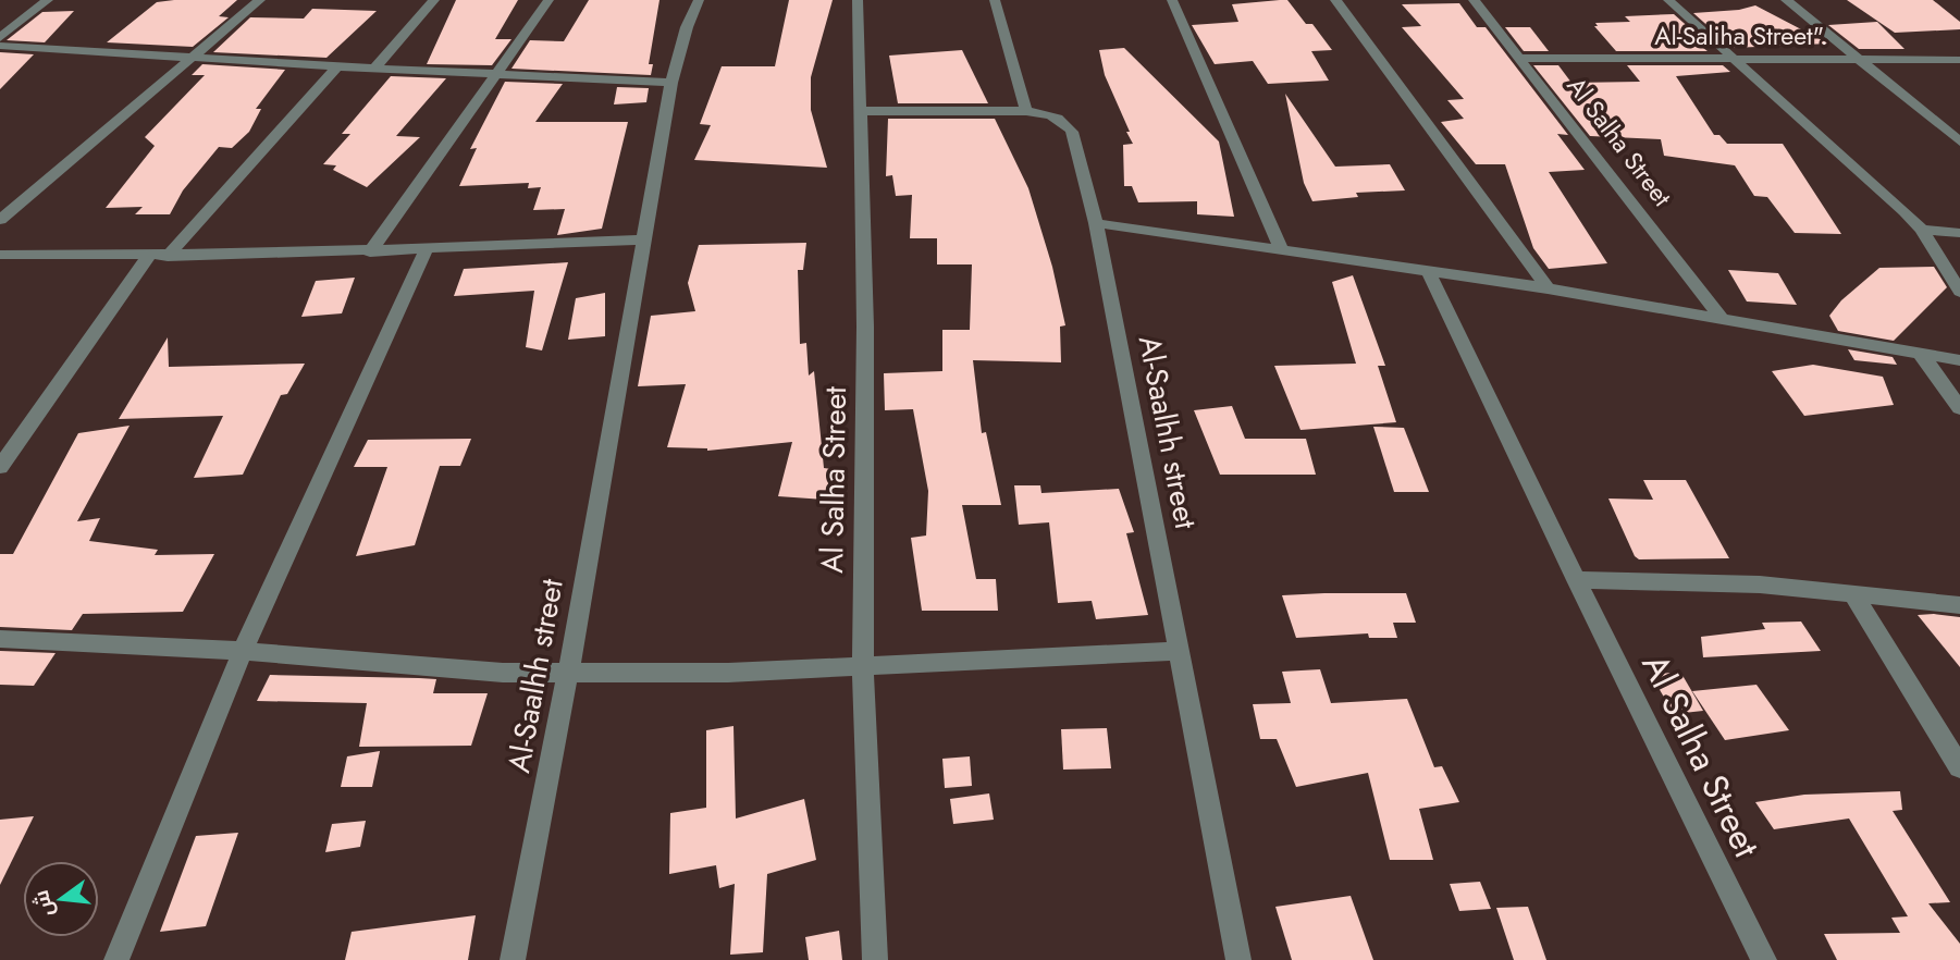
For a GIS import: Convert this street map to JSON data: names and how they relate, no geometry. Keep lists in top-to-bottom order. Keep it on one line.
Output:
{"streets":{"street":["Al-Saliha Street\".","Al Salha Street","Al-Saalhh street"]},"crossings":[["Al-Saliha Street\".","Al Salha Street"],["Al Salha Street","Al-Saalhh street"]],"north":"left"}
